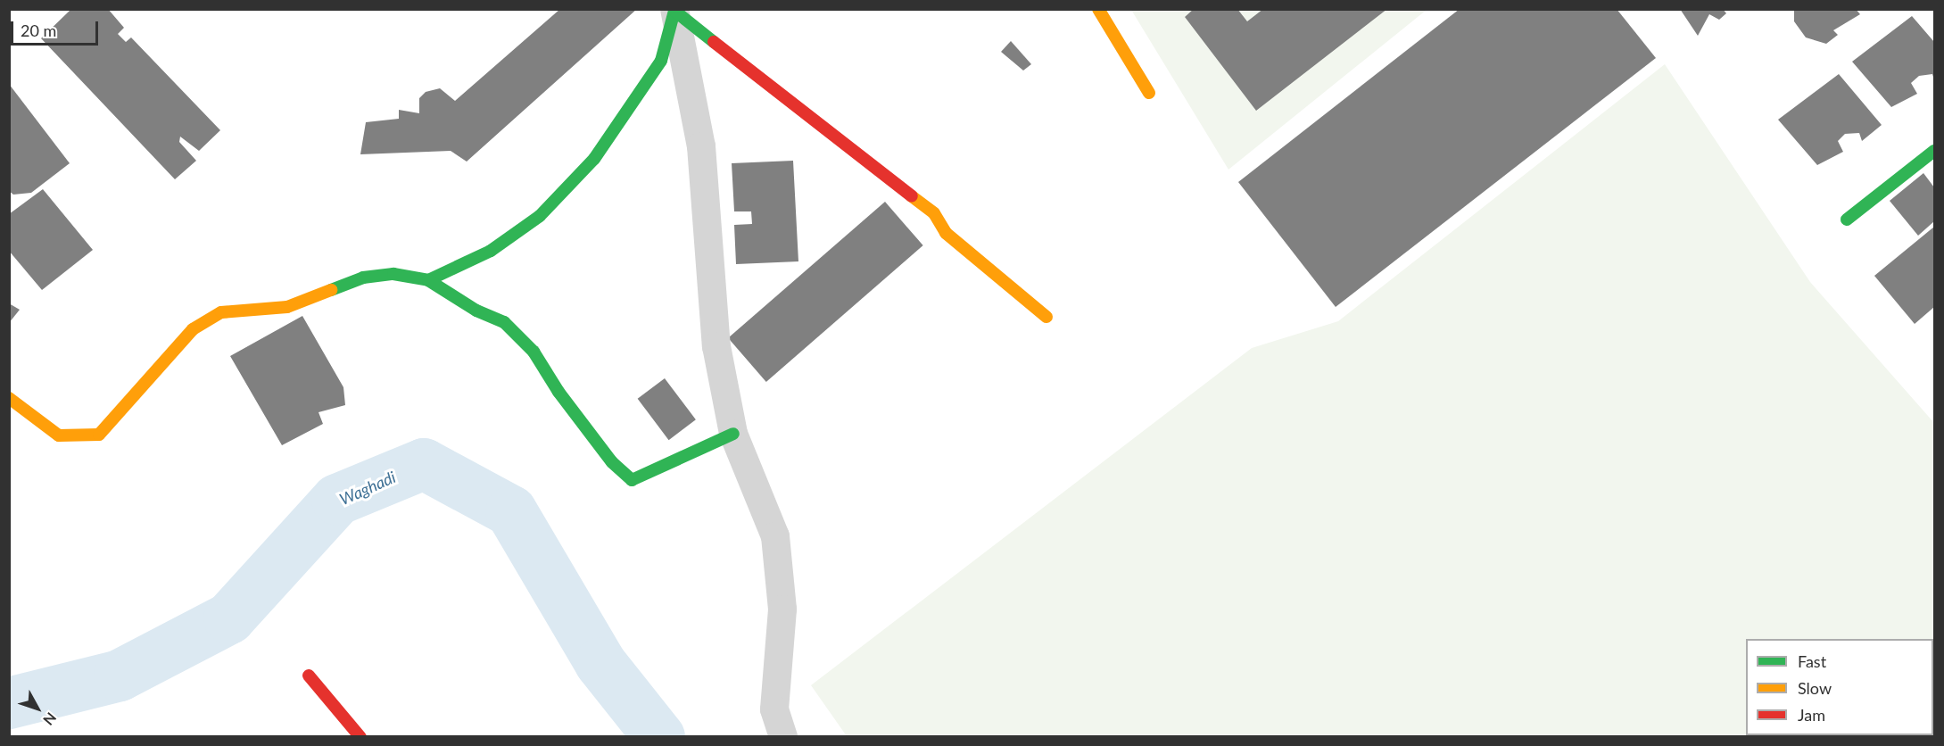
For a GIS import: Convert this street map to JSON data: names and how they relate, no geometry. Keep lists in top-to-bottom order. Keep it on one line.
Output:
{"water":["Waghadi"],"legend":["Fast","Slow","Jam"],"scale_bar":"20 m","north":"bottom right"}
